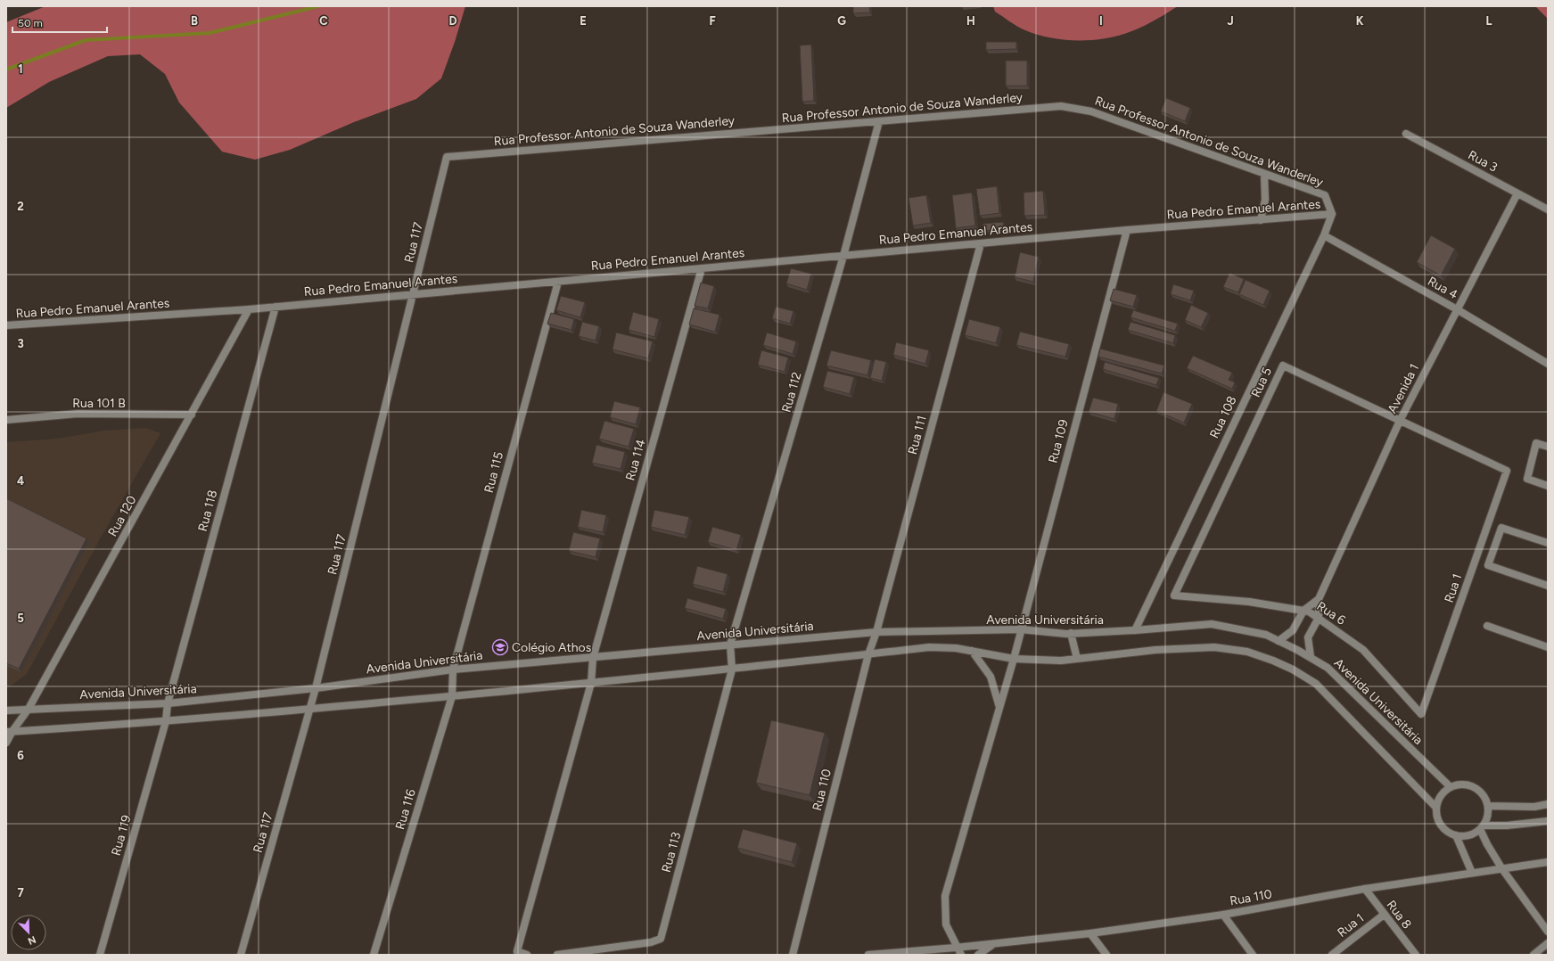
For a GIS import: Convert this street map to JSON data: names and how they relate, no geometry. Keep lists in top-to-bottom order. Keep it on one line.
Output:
{"streets":{"street":["Rua Professor Antonio de Souza Wanderley","Rua 3","Rua Pedro Emanuel Arantes","Rua 117","Rua 4","Rua 5","Avenida 1","Rua 112","Rua 101 B","Rua 108","Rua 111","Rua 109","Rua 114","Rua 115","Rua 118","Rua 120","Rua 1","Rua 6","Avenida Universitária","Rua 110","Rua 116","Rua 119","Rua 113","Rua 8"]},"crossings":[["Rua Professor Antonio de Souza Wanderley","Rua Pedro Emanuel Arantes"],["Rua Professor Antonio de Souza Wanderley","Rua 117"],["Rua Professor Antonio de Souza Wanderley","Rua 112"],["Rua Professor Antonio de Souza Wanderley","Rua 108"],["Rua 3","Avenida 1"],["Rua Pedro Emanuel Arantes","Rua 117"],["Rua Pedro Emanuel Arantes","Rua 112"],["Rua Pedro Emanuel Arantes","Rua 108"],["Rua Pedro Emanuel Arantes","Rua 111"],["Rua Pedro Emanuel Arantes","Rua 109"],["Rua Pedro Emanuel Arantes","Rua 114"],["Rua Pedro Emanuel Arantes","Rua 115"],["Rua Pedro Emanuel Arantes","Rua 118"],["Rua Pedro Emanuel Arantes","Rua 120"],["Rua 117","Avenida Universitária"],["Rua 4","Avenida 1"],["Rua 4","Rua 108"],["Rua 5","Avenida 1"],["Rua 5","Rua 1"],["Rua 5","Rua 6"],["Avenida 1","Rua 6"],["Rua 112","Avenida Universitária"],["Rua 112","Rua 113"],["Rua 101 B","Rua 120"],["Rua 108","Avenida Universitária"],["Rua 111","Avenida Universitária"],["Rua 111","Rua 110"],["Rua 109","Avenida Universitária"],["Rua 114","Avenida Universitária"],["Rua 115","Avenida Universitária"],["Rua 115","Rua 116"],["Rua 118","Avenida Universitária"],["Rua 118","Rua 119"],["Rua 120","Avenida Universitária"],["Rua 1","Rua 6"],["Rua 1","Rua 8"],["Avenida Universitária","Rua 110"],["Avenida Universitária","Rua 116"],["Rua 110","Rua 8"]],"places":{"school or university":["Colégio Athos"]},"scale_bar":"50 m","north":"bottom right","grid":{"columns":["B","C","D","E","F","G","H","I","J","K","L"],"rows":["1","2","3","4","5","6","7"]}}
